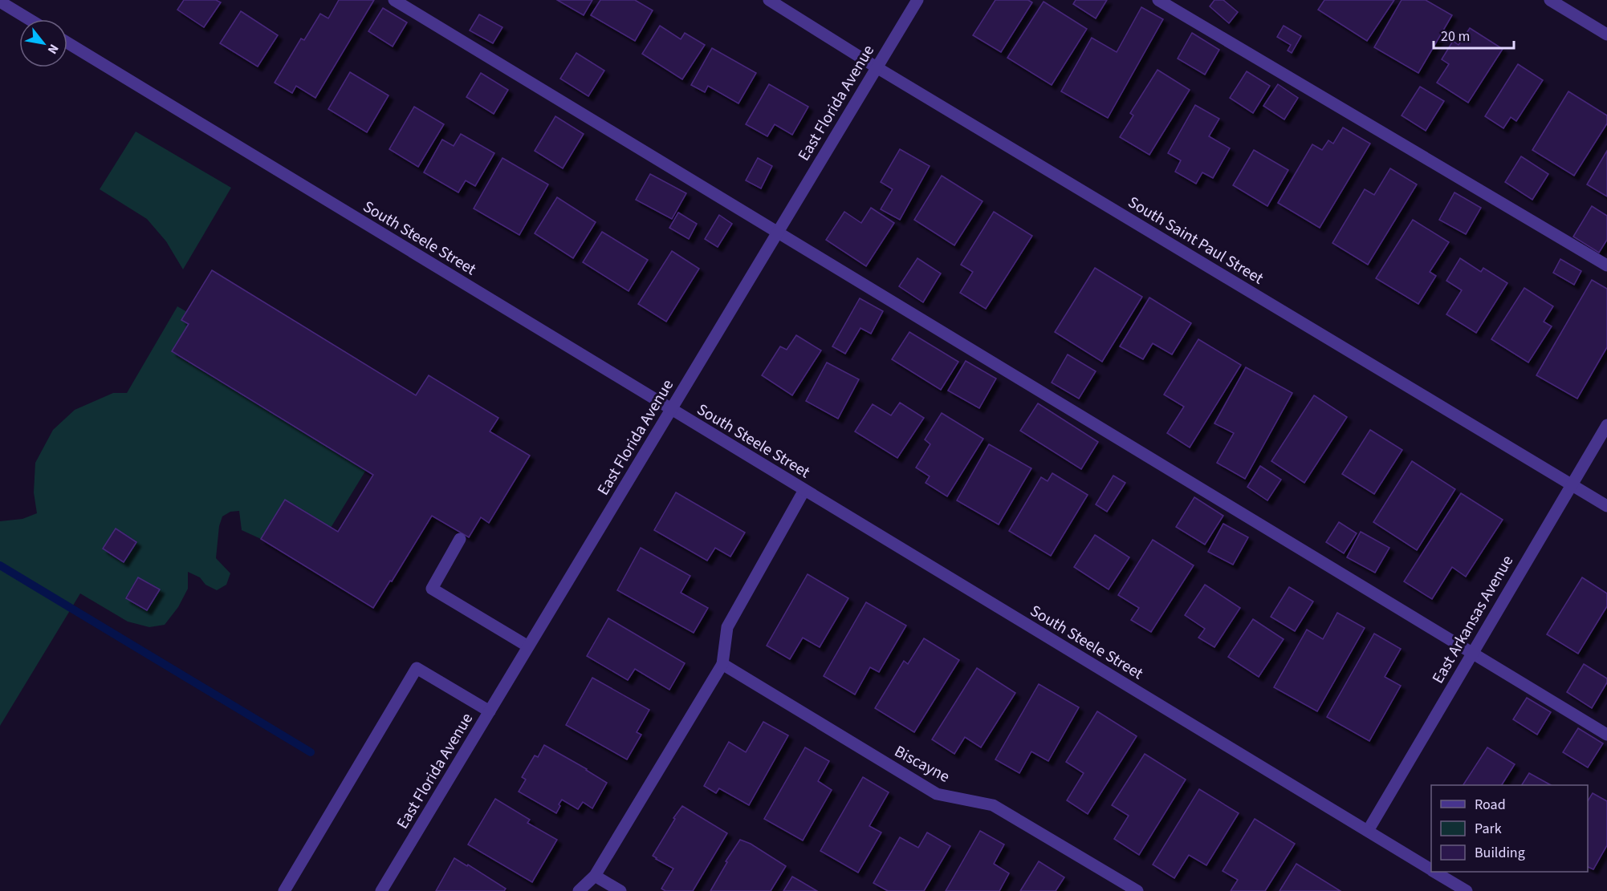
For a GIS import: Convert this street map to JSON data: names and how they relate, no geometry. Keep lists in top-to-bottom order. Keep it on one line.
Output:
{"streets":{"street":["East Florida Avenue","South Steele Street","South Saint Paul Street","East Arkansas Avenue","Biscayne"]},"crossings":[["East Florida Avenue","South Steele Street"],["East Florida Avenue","South Saint Paul Street"],["South Steele Street","East Arkansas Avenue"],["South Saint Paul Street","East Arkansas Avenue"]],"legend":["Road","Park","Building"],"scale_bar":"20 m","north":"bottom right"}
